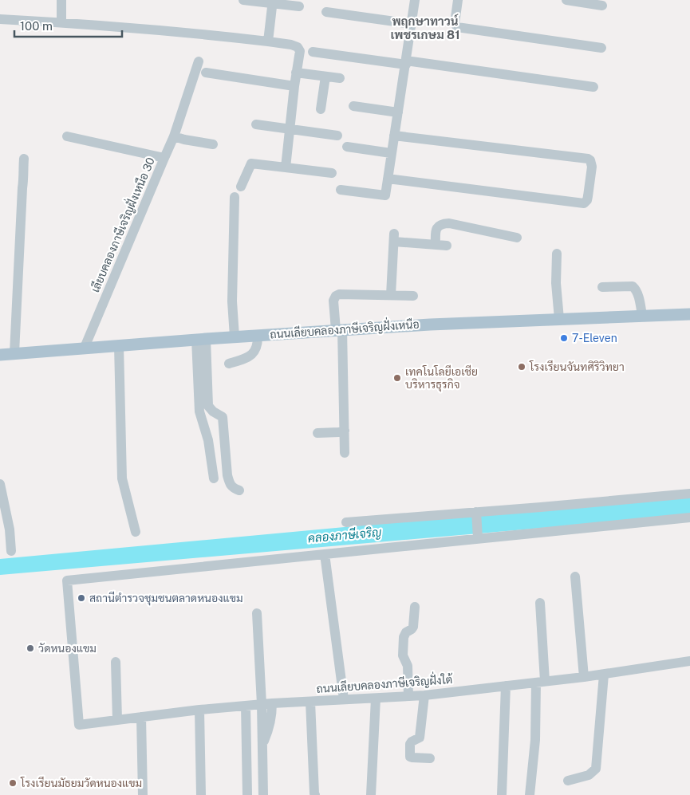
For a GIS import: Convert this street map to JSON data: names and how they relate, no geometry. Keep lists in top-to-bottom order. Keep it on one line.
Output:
{"streets":{"main road":["ถนนเลียบคลองภาษีเจริญฝั่งเหนือ"],"street":["เลียบคลองภาษีเจริญฝั่งเหนือ 30","ถนนเลียบคลองภาษีเจริญฝั่งใต้"]},"crossings":[["เลียบคลองภาษีเจริญฝั่งเหนือ 30","ถนนเลียบคลองภาษีเจริญฝั่งเหนือ"]],"districts":["พฤกษาทาวน์ เพชรเกษม 81"],"water":["คลองภาษีเจริญ"],"places":["7-Eleven","โรงเรียนจันทศิริวิทยา","เทคโนโลยีเอเชีย บริหารธุรกิจ","สถานีตำรวจชุมชนตลาดหนองแขม","วัดหนองแขม","โรงเรียนมัธยมวัดหนองแขม"],"scale_bar":"100 m"}
